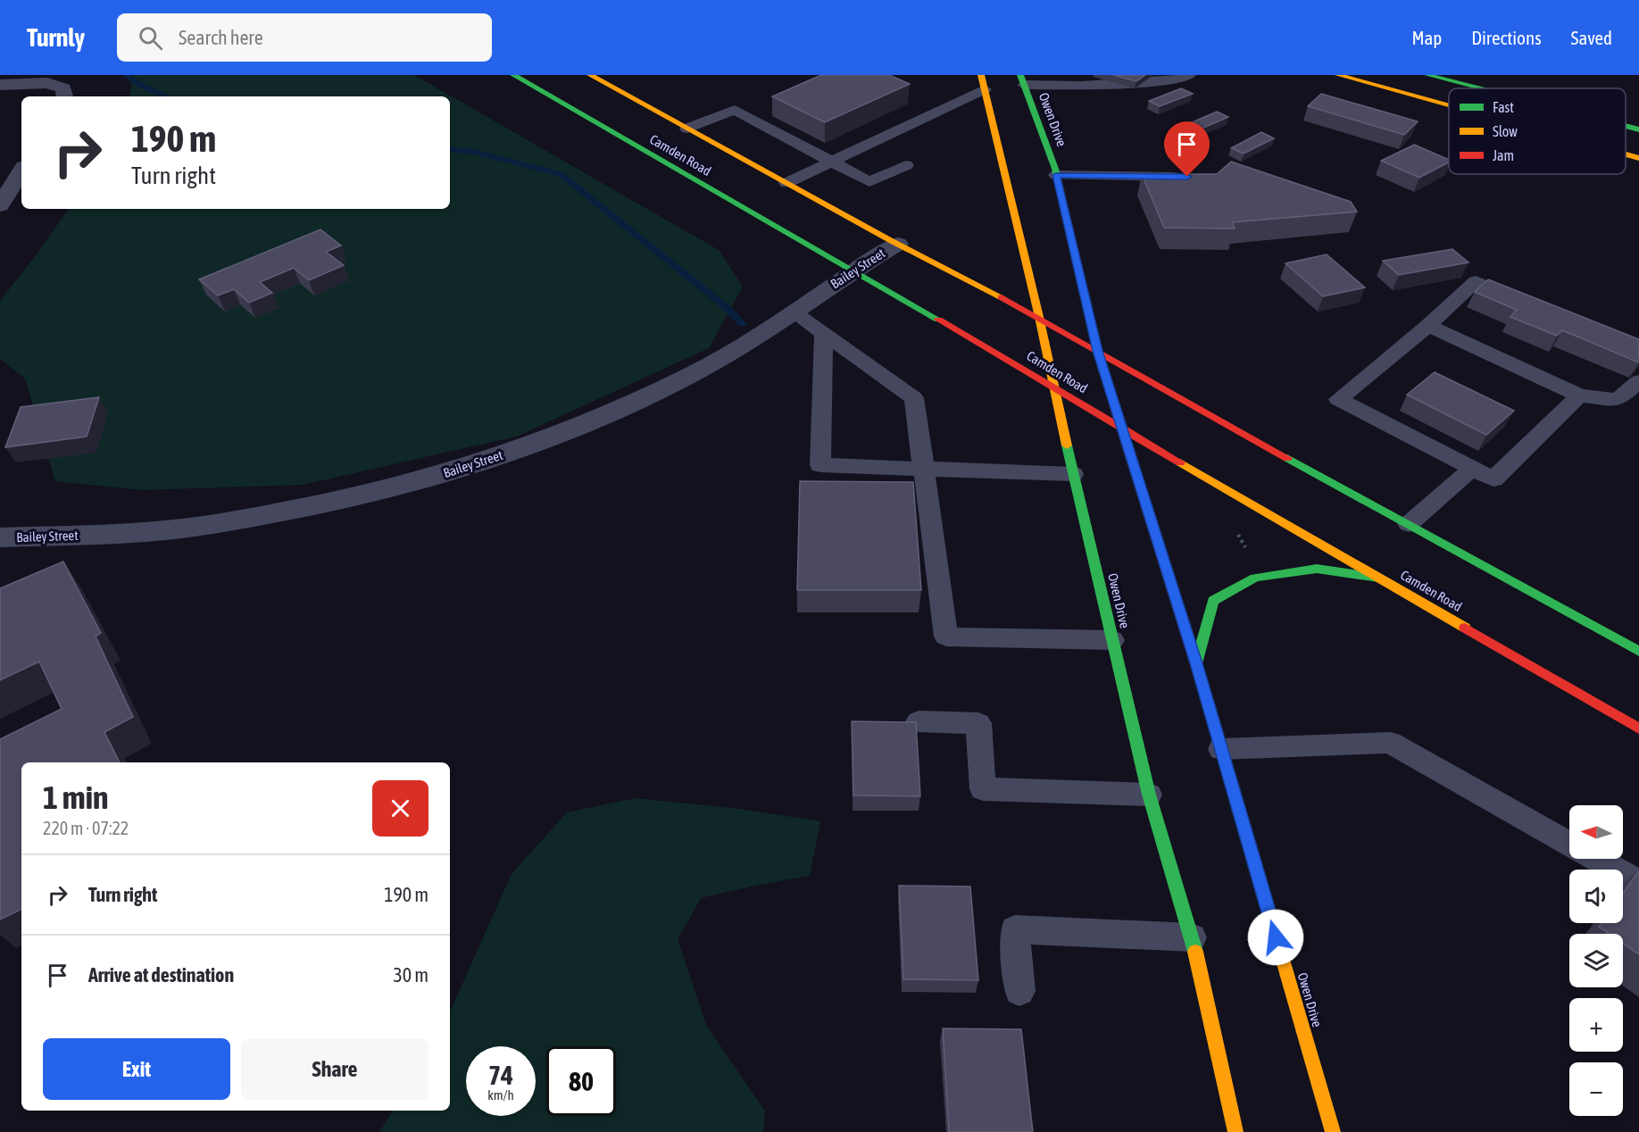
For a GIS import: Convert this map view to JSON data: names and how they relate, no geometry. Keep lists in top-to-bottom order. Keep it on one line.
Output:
{"streets":{"main road":["Owen Drive","Camden Road"],"street":["Bailey Street"]},"crossings":[["Owen Drive","Camden Road"],["Camden Road","Bailey Street"]],"legend":["Fast","Slow","Jam"],"north":"left","page":{"header":"Turnly","search":"Search here","nav":["Map","Directions","Saved"],"turn":["190 m","Turn right"],"heading":["1 min","220 m · 07:22"],"map_buttons":["+","−"],"list":[{"name":"Turn right","value":"190 m"},{"name":"Arrive at destination","value":"30 m"}],"buttons":["Exit","Share"],"speed":"74 km/h","limit":"80"}}
